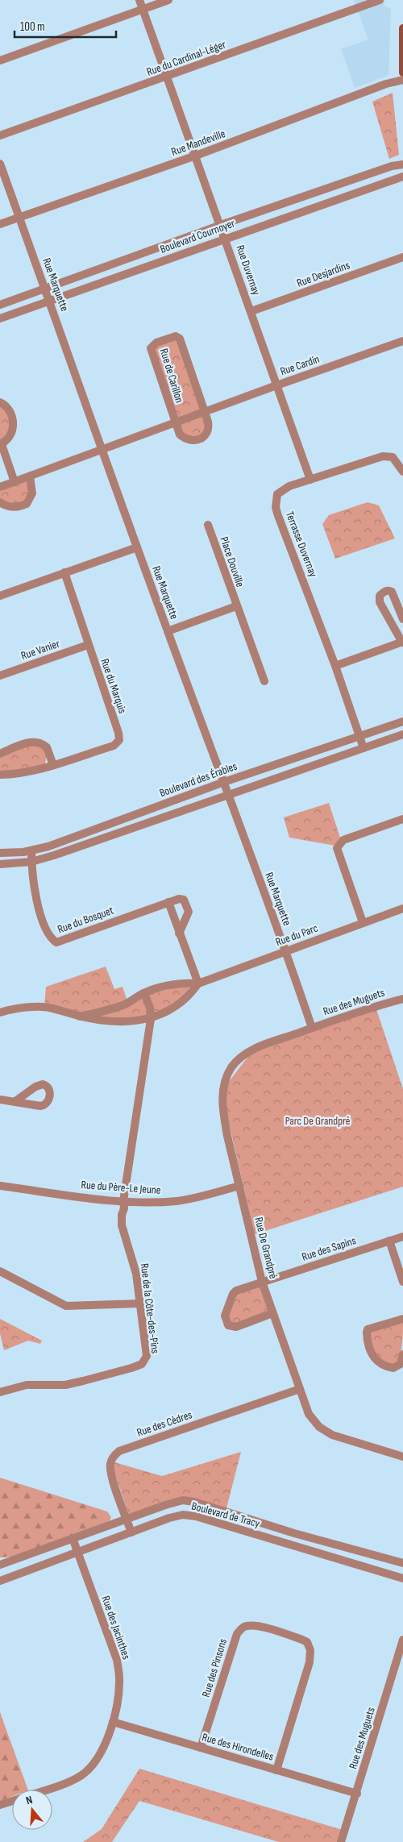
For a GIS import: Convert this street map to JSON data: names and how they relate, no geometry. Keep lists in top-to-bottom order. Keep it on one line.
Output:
{"streets":{"street":["Rue du Cardinal-Léger","Rue Mandeville","Boulevard Cournoyer","Rue Duvernay","Rue Desjardins","Rue Marquette","Rue Cardin","Rue de Carillon","Terrasse Duvernay","Place Douville","Rue Vanier","Rue du Marquis","Boulevard des Érables","Rue du Bosquet","Rue du Parc","Rue des Muguets","Rue du Père-Le Jeune","Rue De Grandpré","Rue des Sapins","Rue de la Côte-des-Pins","Rue des Cèdres","Boulevard de Tracy","Rue des Jacinthes","Rue des Pinsons","Rue des Hirondelles"]},"crossings":[["Rue du Cardinal-Léger","Rue Duvernay"],["Rue Mandeville","Rue Duvernay"],["Rue Mandeville","Rue Marquette"],["Boulevard Cournoyer","Rue Duvernay"],["Boulevard Cournoyer","Rue Marquette"],["Rue Duvernay","Rue Desjardins"],["Rue Duvernay","Rue Cardin"],["Rue Duvernay","Terrasse Duvernay"],["Rue Marquette","Rue Cardin"],["Rue Marquette","Boulevard des Érables"],["Rue Marquette","Rue du Parc"],["Rue Marquette","Rue des Muguets"],["Rue Marquette","Rue De Grandpré"],["Rue Cardin","Rue de Carillon"],["Terrasse Duvernay","Boulevard des Érables"],["Rue Vanier","Rue du Marquis"],["Boulevard des Érables","Rue du Bosquet"],["Rue du Parc","Rue de la Côte-des-Pins"],["Rue des Muguets","Rue De Grandpré"],["Rue des Muguets","Rue des Hirondelles"],["Rue du Père-Le Jeune","Rue De Grandpré"],["Rue du Père-Le Jeune","Rue de la Côte-des-Pins"],["Rue De Grandpré","Rue des Sapins"],["Rue De Grandpré","Rue des Cèdres"],["Rue des Cèdres","Boulevard de Tracy"],["Boulevard de Tracy","Rue des Jacinthes"],["Rue des Jacinthes","Rue des Hirondelles"],["Rue des Pinsons","Rue des Hirondelles"]],"parks":["Parc De Grandpré"],"scale_bar":"100 m","north":"top"}
